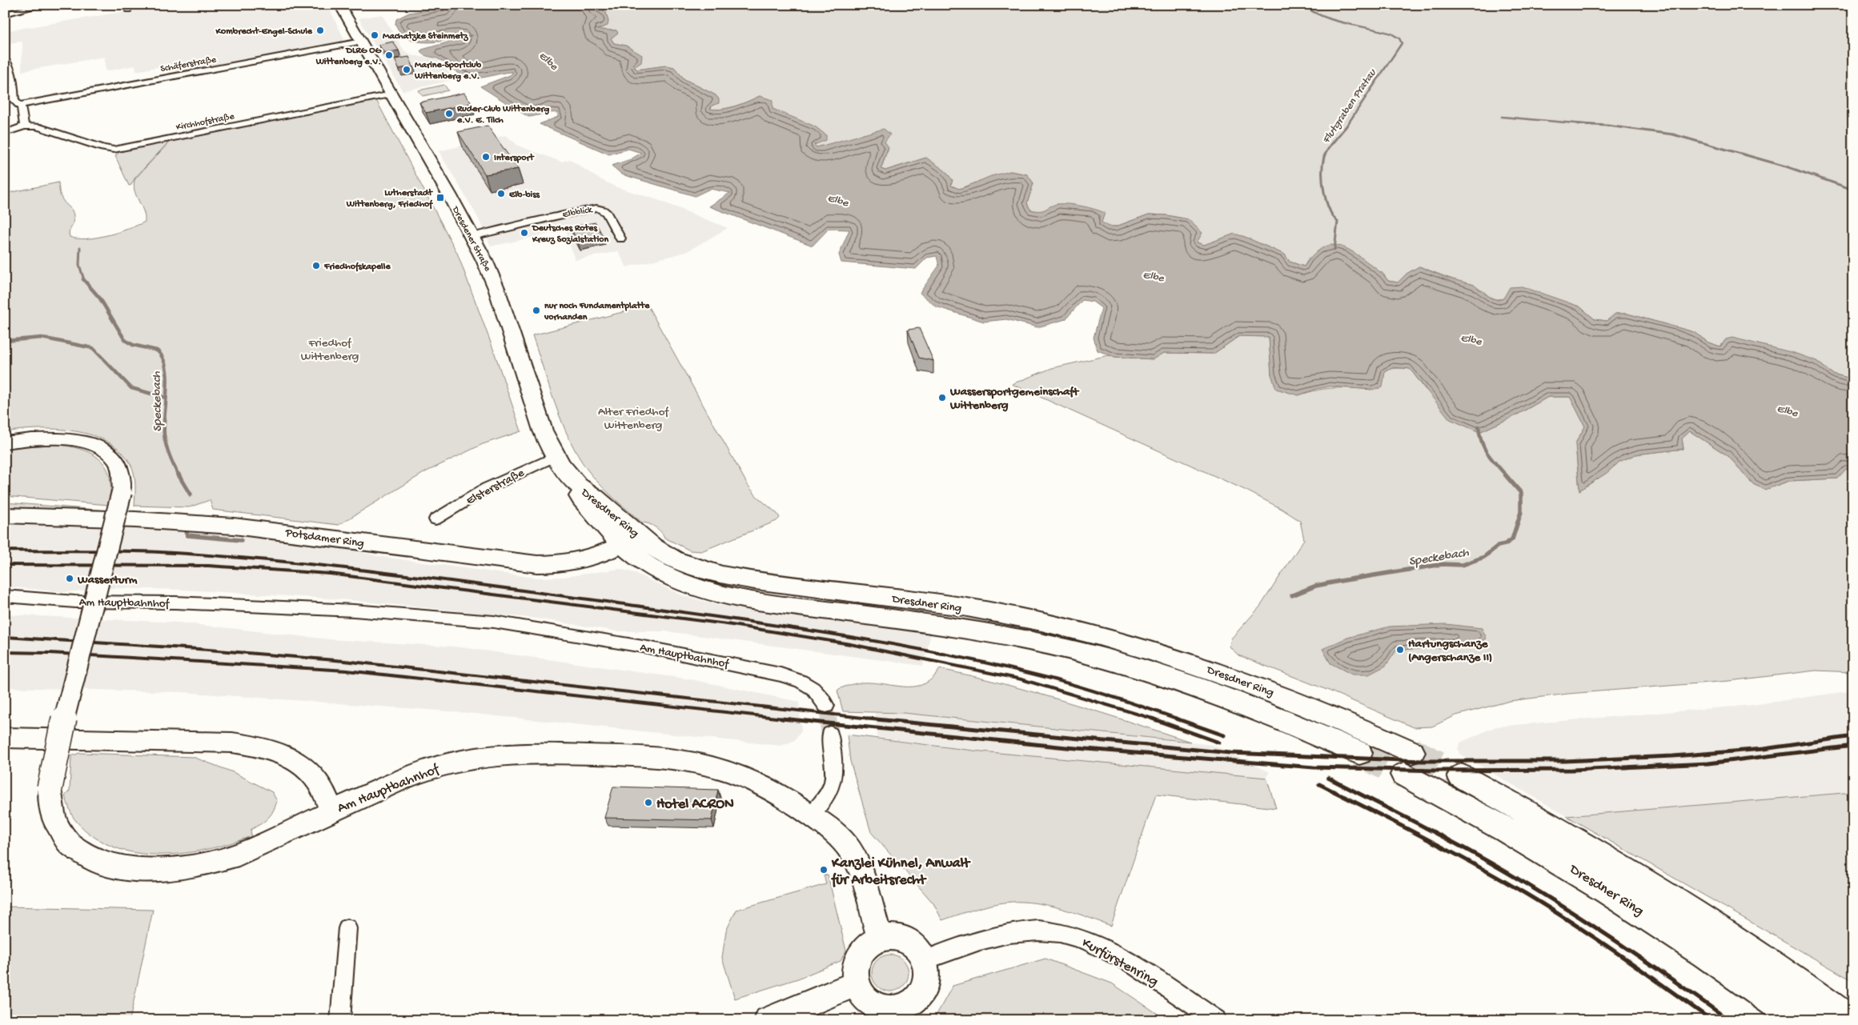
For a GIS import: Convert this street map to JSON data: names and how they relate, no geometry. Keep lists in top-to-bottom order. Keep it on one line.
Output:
{"streets":{"main road":["Dresdener Straße","Dresdner Ring","Potsdamer Ring"],"street":["Schäferstraße","Kirchhofstraße","Elbblick","Elsterstraße","Am Hauptbahnhof","Kurfürstenring"]},"crossings":[["Schäferstraße","Dresdener Straße"],["Kirchhofstraße","Dresdener Straße"],["Elbblick","Dresdener Straße"],["Dresdener Straße","Elsterstraße"],["Dresdener Straße","Dresdner Ring"],["Dresdner Ring","Potsdamer Ring"],["Am Hauptbahnhof","Kurfürstenring"]],"water":["Elbe","Flutgraben Pratau","Speckebach"],"parks":["Friedhof Wittenberg","Alter Friedhof Wittenberg"],"places":{"other":["Kombrecht-Engel-Schule","Machatzke Steinmetz","DLRG OG Wittenberg e.V.","Marine-Sportclub Wittenberg e.V.","Ruder-Club Wittenberg e.V. E. Tilch","Intersport","Elb-biss","Deutsches Rotes Kreuz Sozialstation","Friedhofskapelle","nur noch Fundamentplatte vorhanden","Wassersportgemeinschaft Wittenberg","Wasserturm","Hartungschanze (Angerschanze II)","Hotel ACRON","Kanzlei Kühnel, Anwalt für Arbeitsrecht"],"transit":["Lutherstadt Wittenberg, Friedhof"]}}
